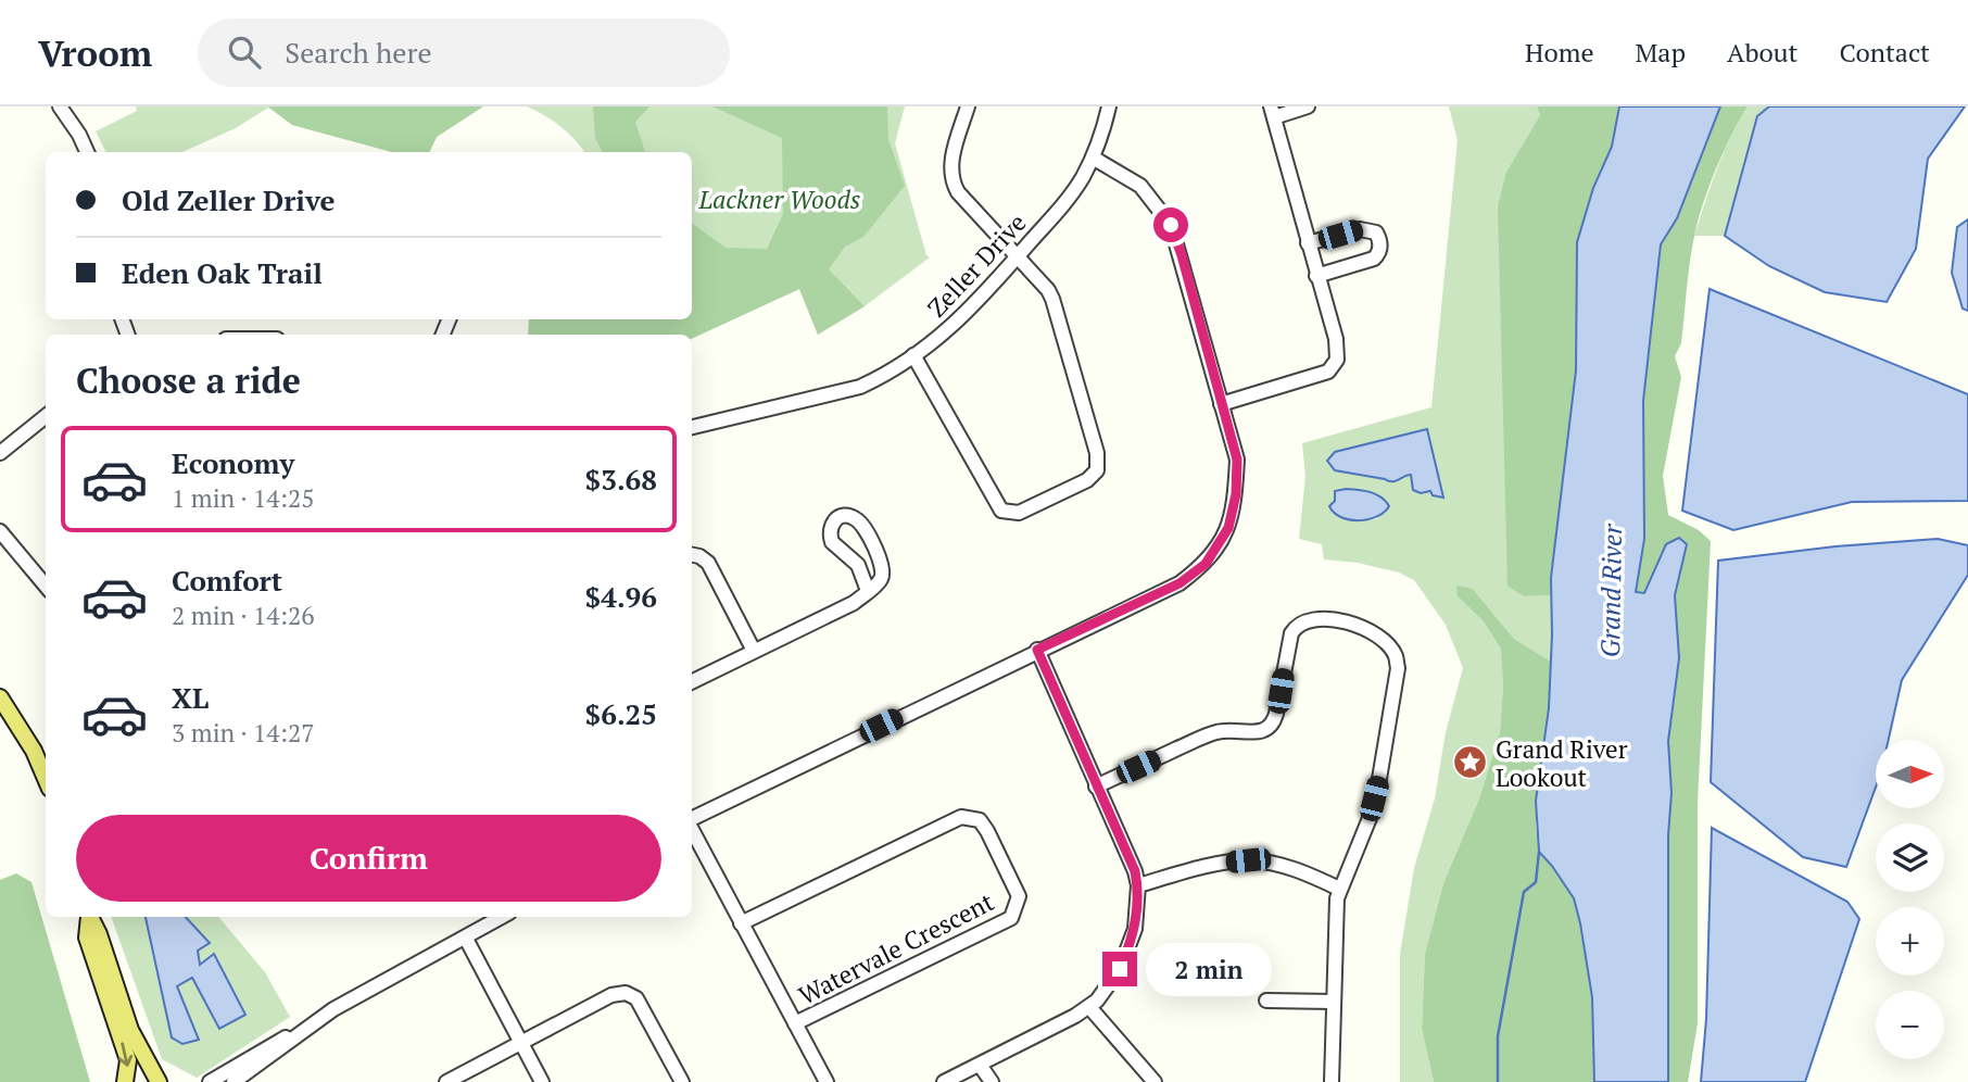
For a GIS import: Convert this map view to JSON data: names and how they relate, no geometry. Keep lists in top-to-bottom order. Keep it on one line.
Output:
{"streets":{"street":["Zeller Drive","Watervale Crescent"]},"water":["Grand River"],"parks":["Lackner Woods"],"places":{"place":["Grand River Lookout"]},"north":"right","page":{"header":"Vroom","search":"Search here","nav":["Home","Map","About","Contact"],"banner":["Old Zeller Drive","Eden Oak Trail"],"heading":"Choose a ride","list":[{"name":"Economy","note":"1 min · 14:25","value":"$3.68"},{"name":"Comfort","note":"2 min · 14:26","value":"$4.96"},{"name":"XL","note":"3 min · 14:27","value":"$6.25"}],"map_buttons":["+","−"],"buttons":"Confirm","bubble":"2 min"}}
